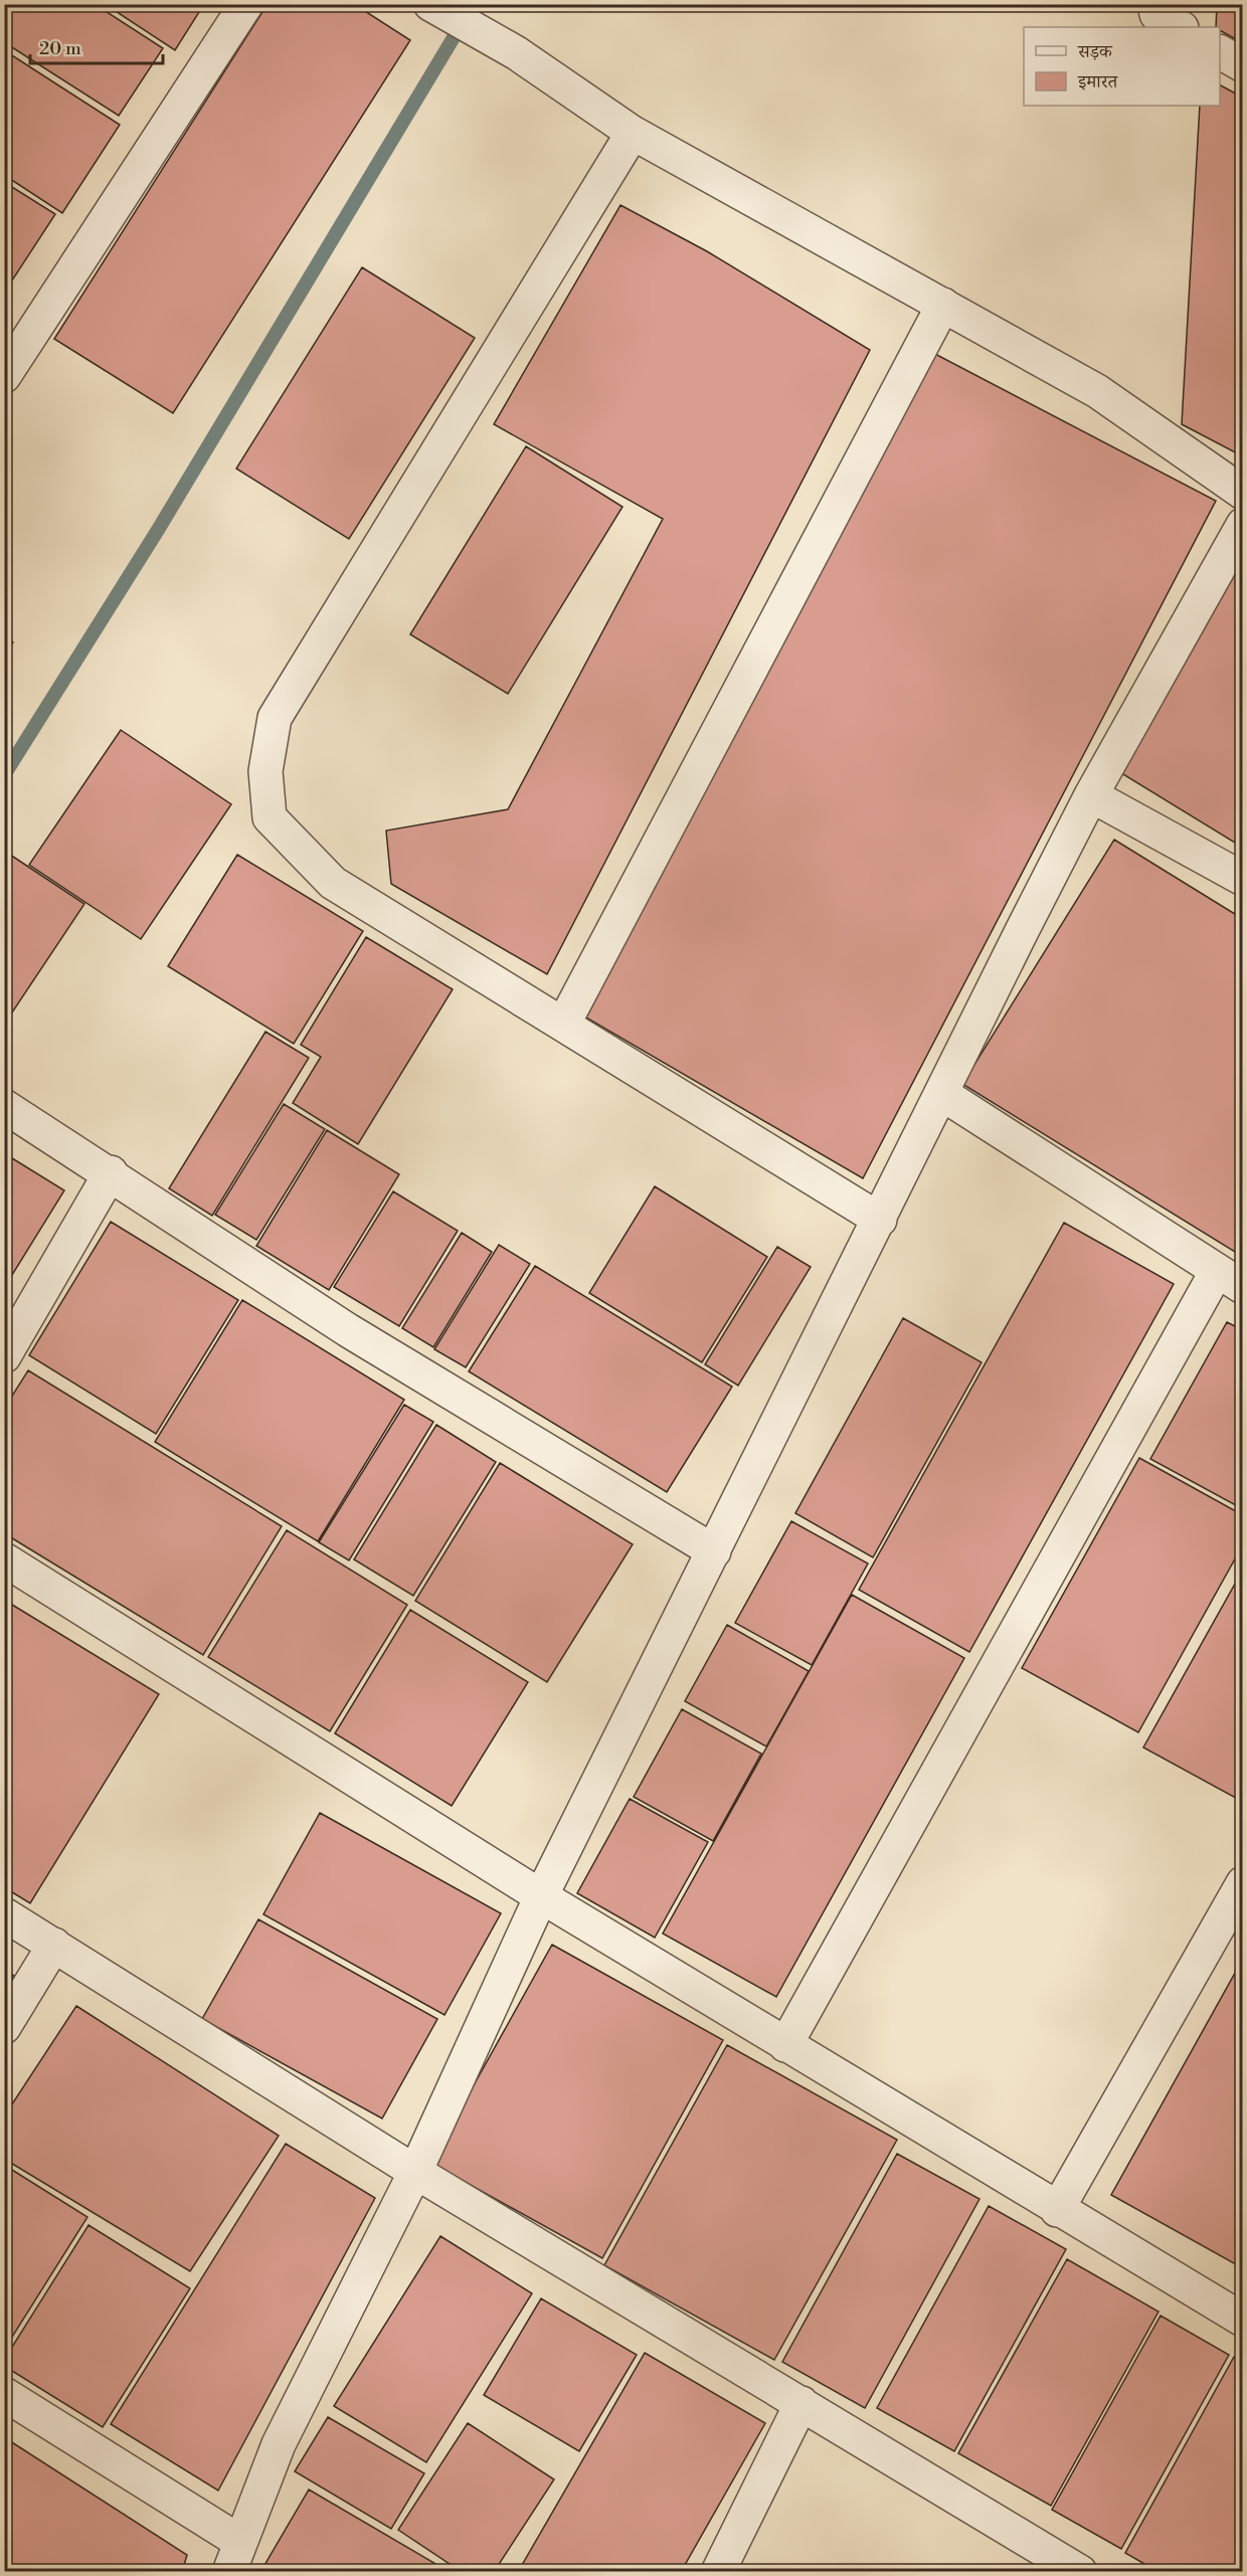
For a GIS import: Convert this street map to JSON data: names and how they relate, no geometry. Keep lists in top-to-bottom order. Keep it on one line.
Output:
{"legend":["सड़क","इमारत"],"scale_bar":"20 m"}
